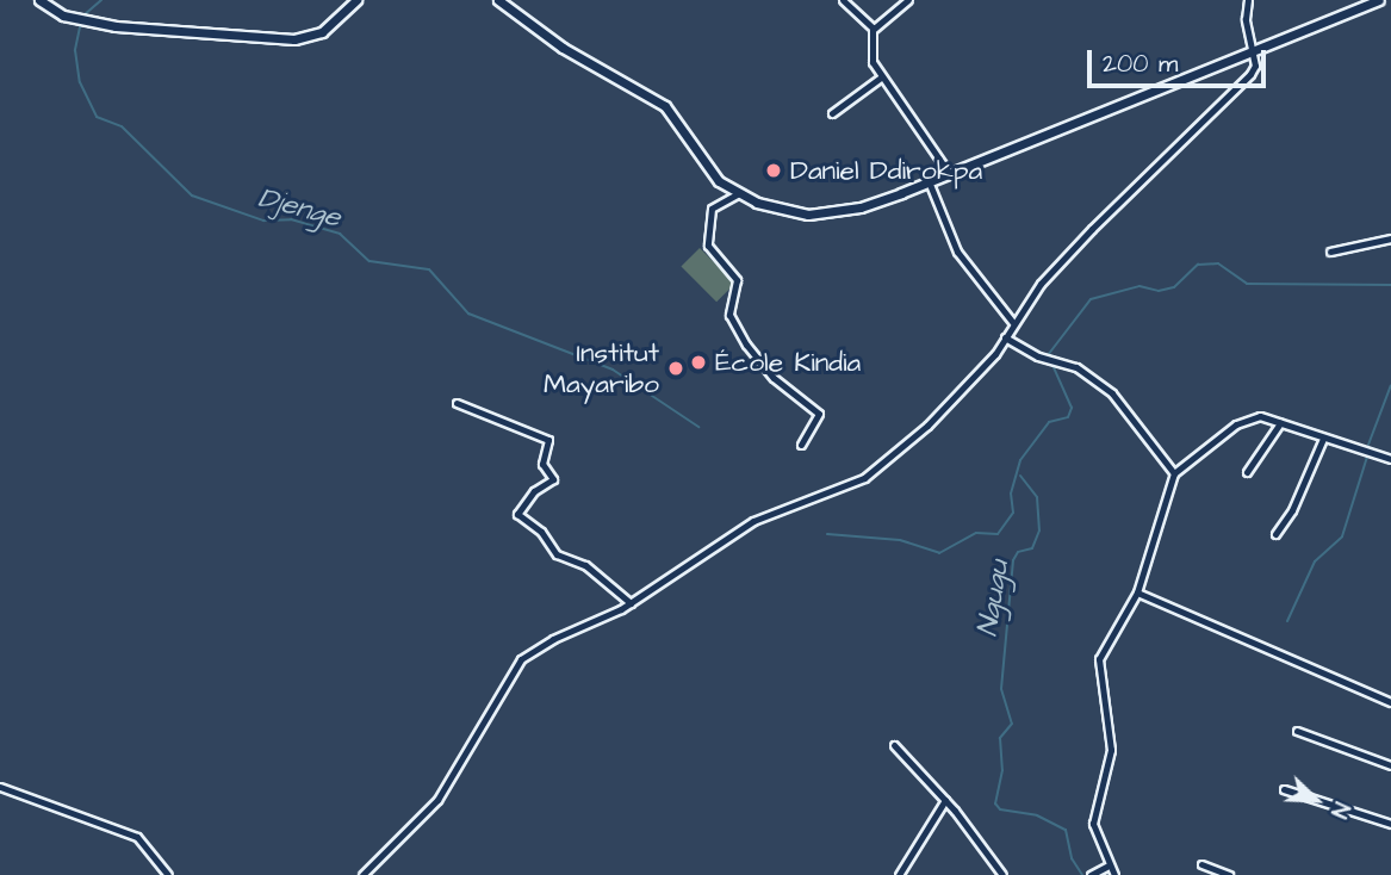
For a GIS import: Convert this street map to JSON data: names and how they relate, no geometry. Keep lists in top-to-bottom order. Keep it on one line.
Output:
{"water":["Djenge","Ngugu"],"places":["Daniel Ddirokpa","École Kindia","Institut Mayaribo"],"scale_bar":"200 m","north":"bottom right"}
